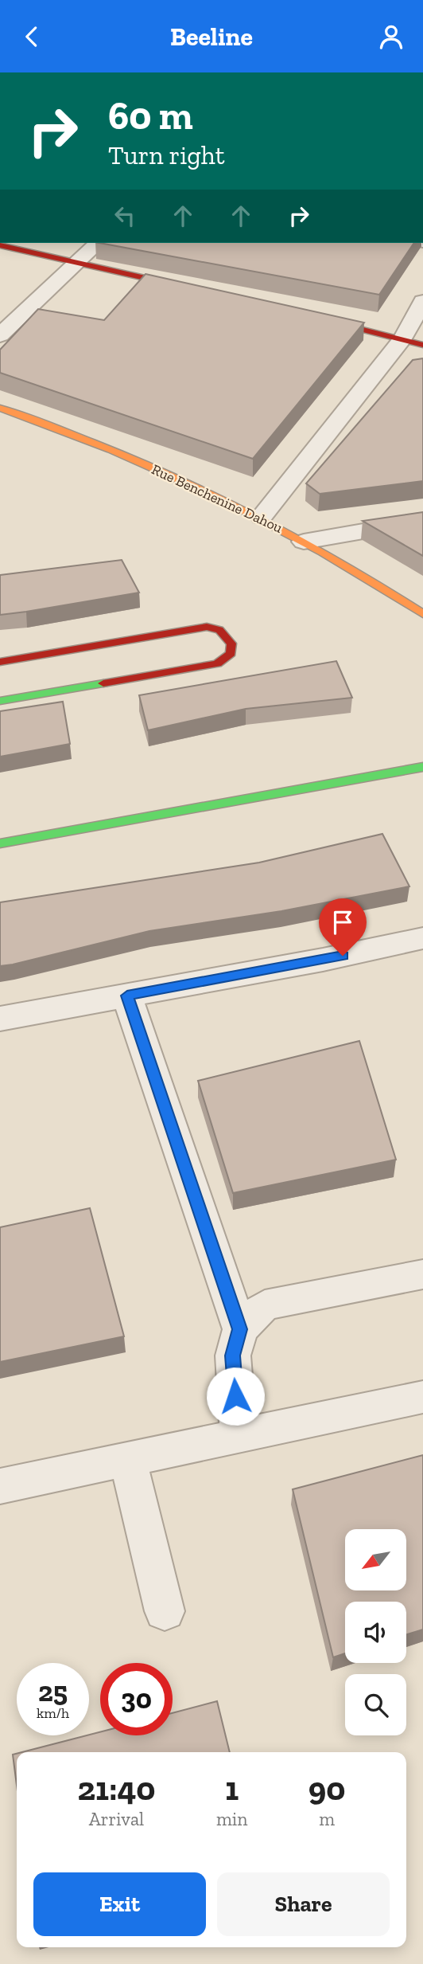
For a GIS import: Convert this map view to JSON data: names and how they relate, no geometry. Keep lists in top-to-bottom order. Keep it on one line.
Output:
{"streets":{"street":["Rue Benchenine Dahou"]},"north":"bottom left","page":{"header":"Beeline","turn":["60 m","Turn right"],"speed":"25 km/h","limit":"30","eta":["21:40","Arrival","1","min","90","m"],"buttons":["Exit","Share"]}}
